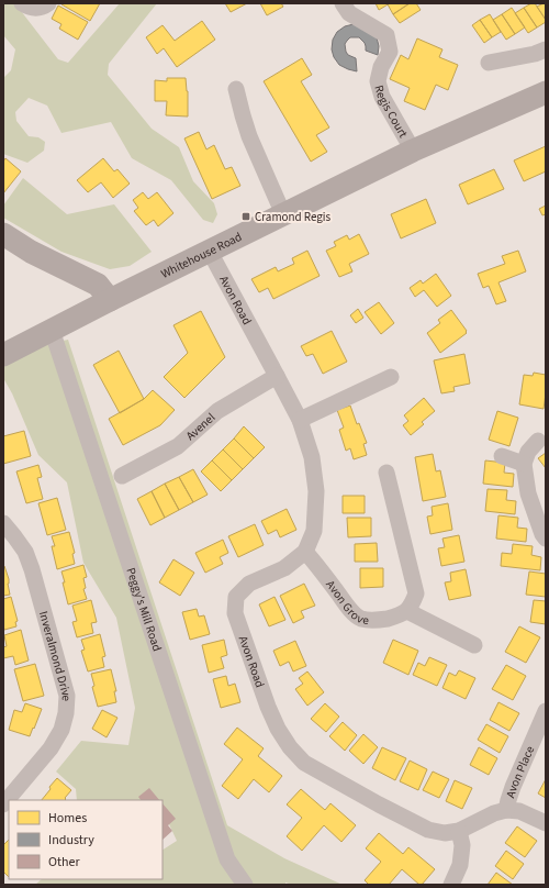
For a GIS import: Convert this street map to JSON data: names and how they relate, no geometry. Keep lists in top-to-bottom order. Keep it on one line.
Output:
{"streets":{"street":["Regis Court","Whitehouse Road","Avon Road","Avenel","Avon Grove","Peggy's Mill Road","Inveralmond Drive","Avon Place"]},"crossings":[["Regis Court","Whitehouse Road"],["Whitehouse Road","Avon Road"],["Whitehouse Road","Peggy's Mill Road"],["Avon Road","Avenel"],["Avon Road","Avon Grove"],["Avon Road","Avon Place"]],"places":{"transit":["Cramond Regis"]},"legend":["Homes","Industry","Other"]}
